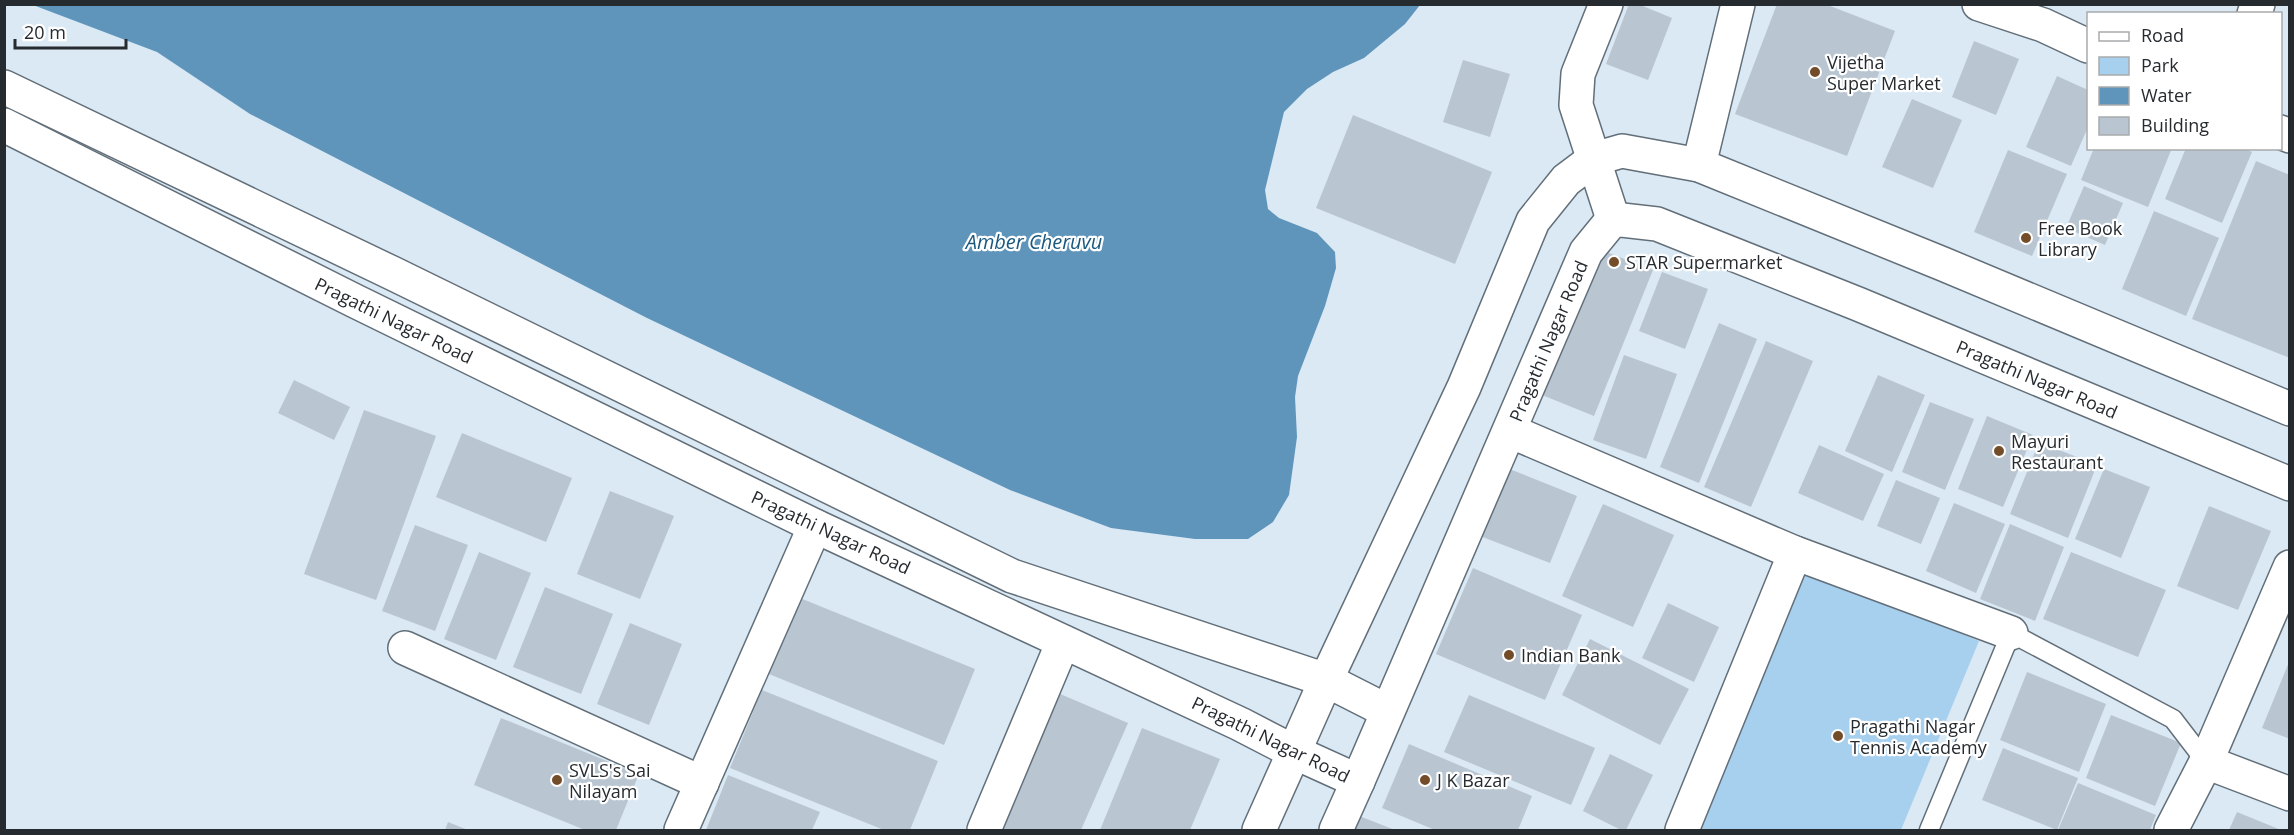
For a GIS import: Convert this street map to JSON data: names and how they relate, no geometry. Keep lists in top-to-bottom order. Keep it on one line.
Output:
{"streets":{"main road":["Pragathi Nagar Road"]},"water":["Amber Cheruvu"],"places":["Vijetha Super Market","Free Book Library","STAR Supermarket","Mayuri Restaurant","Indian Bank","Pragathi Nagar Tennis Academy","SVLS's Sai Nilayam","J K Bazar"],"legend":["Road","Park","Water","Building"],"scale_bar":"20 m"}
